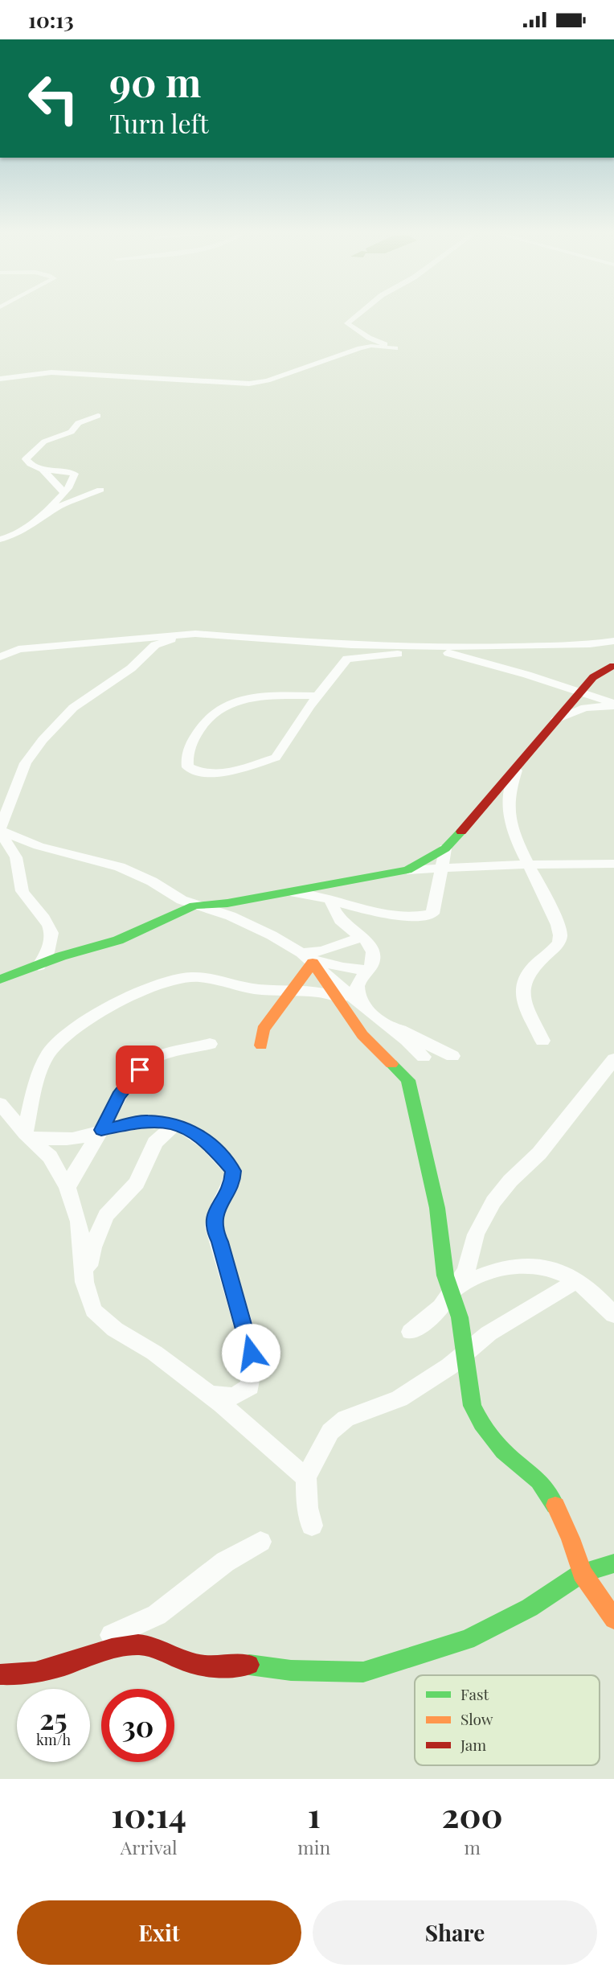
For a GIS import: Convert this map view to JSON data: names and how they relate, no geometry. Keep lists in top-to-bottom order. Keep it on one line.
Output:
{"legend":["Fast","Slow","Jam"],"page":{"status":"10:13","turn":["90 m","Turn left"],"speed":"25 km/h","limit":"30","eta":["10:14","Arrival","1","min","200","m"],"buttons":["Exit","Share"]}}
